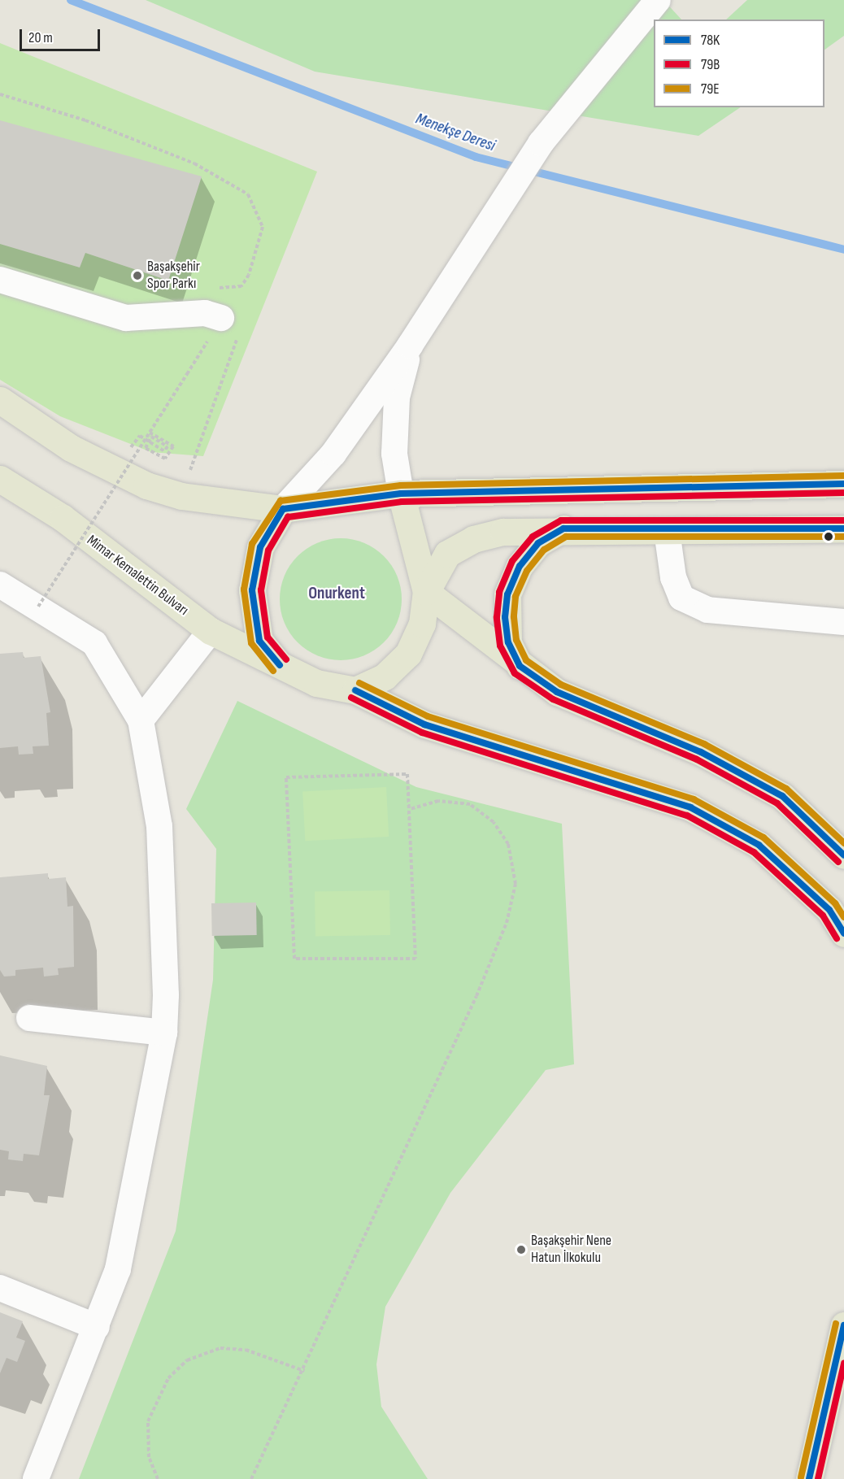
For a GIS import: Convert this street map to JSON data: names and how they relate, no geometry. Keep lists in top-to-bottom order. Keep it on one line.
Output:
{"streets":{"main road":["Mimar Kemalettin Bulvarı"]},"districts":["Onurkent"],"water":["Menekşe Deresi"],"places":["Başakşehir Spor Parkı","Başakşehir Nene Hatun İlkokulu"],"lines":["transit line 79E","transit line 78K","transit line 79B"],"legend":["78K","79B","79E"],"scale_bar":"20 m"}
